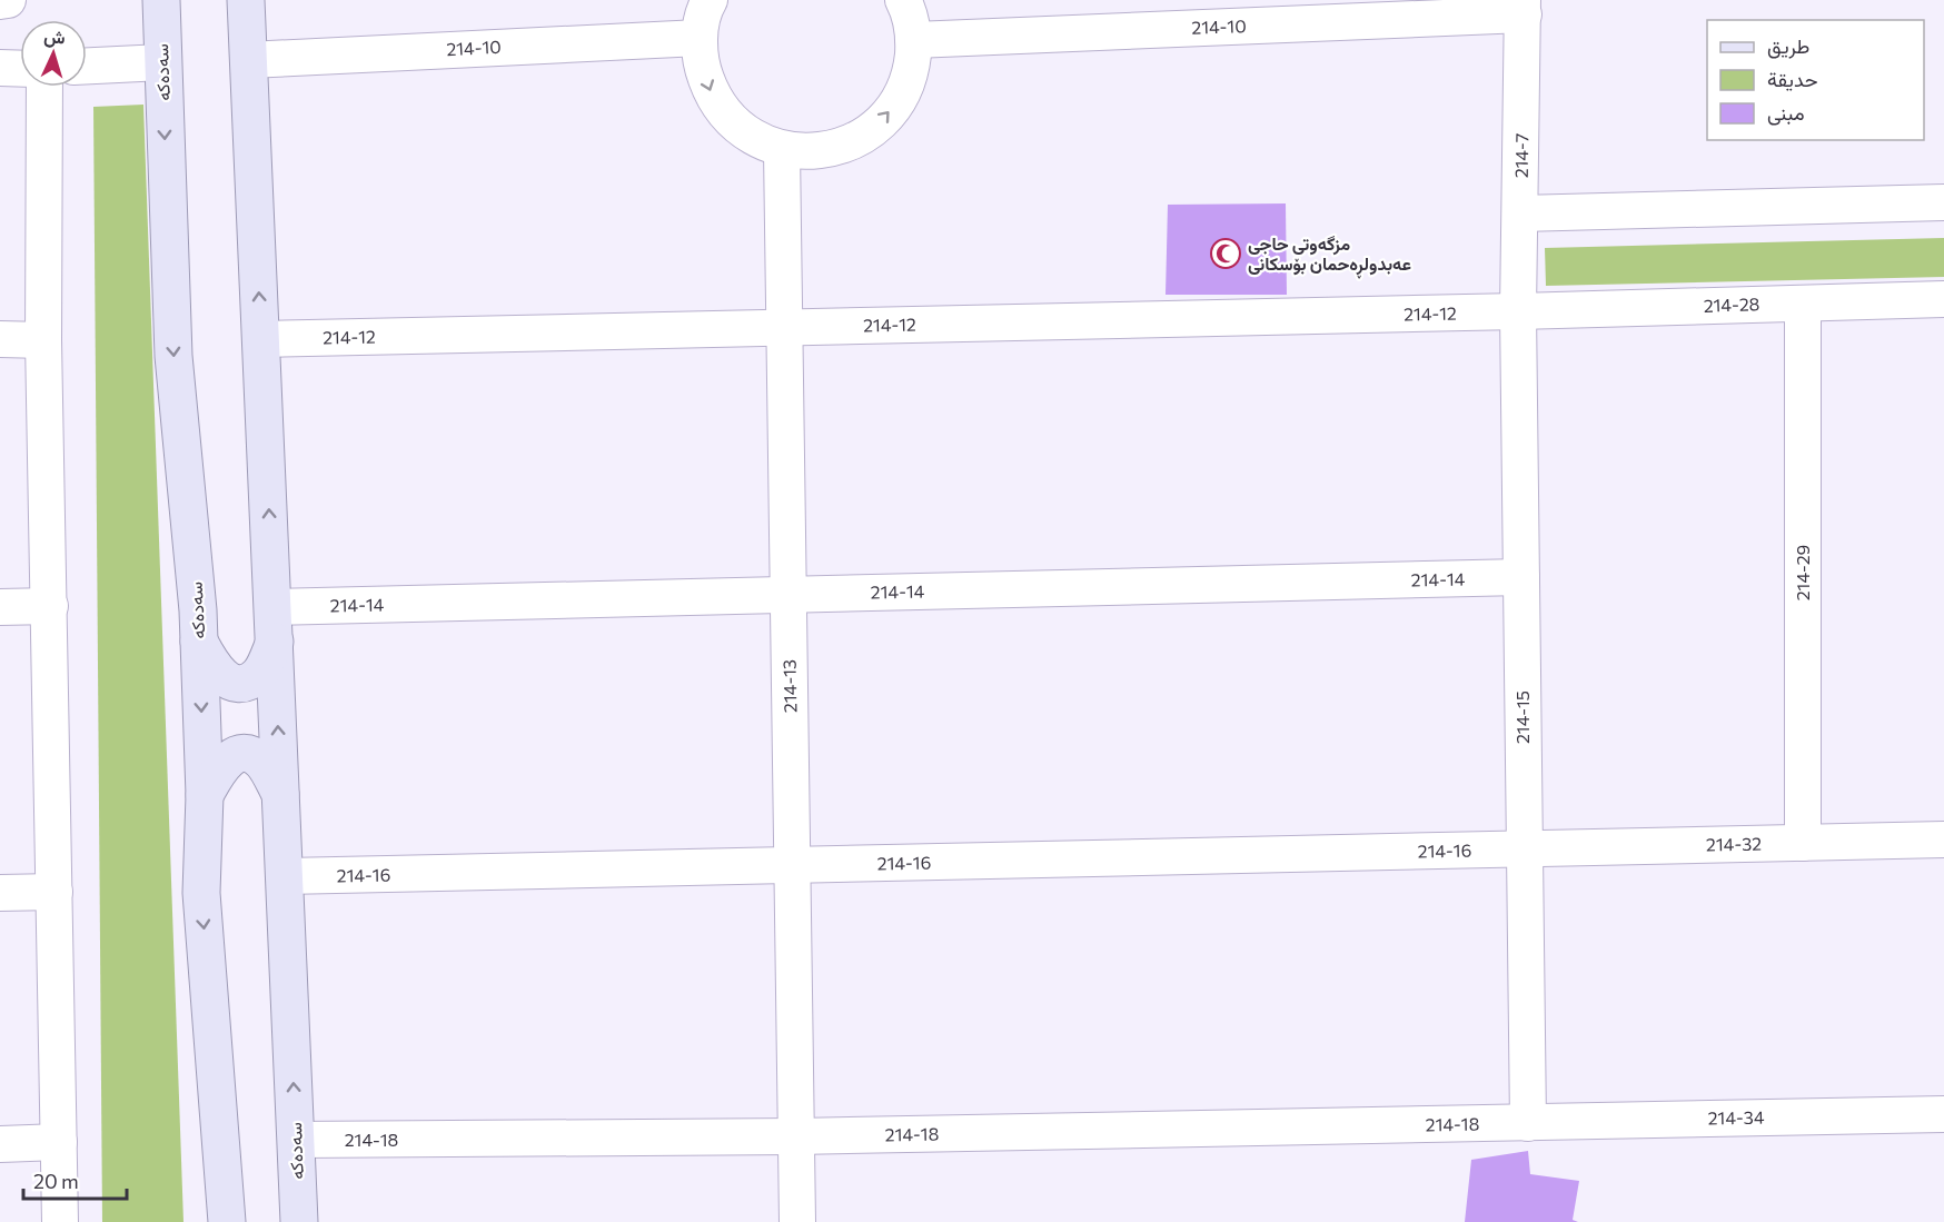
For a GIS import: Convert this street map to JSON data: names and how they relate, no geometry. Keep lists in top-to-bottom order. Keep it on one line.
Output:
{"streets":{"main road":["سەدەکە"],"street":["214-10","214-7","214-28","214-12","214-29","214-14","214-13","214-15","214-32","214-16","214-34","214-18"]},"crossings":[["214-10","سەدەکە"],["214-10","214-7"],["سەدەکە","214-12"],["سەدەکە","214-14"],["سەدەکە","214-16"],["سەدەکە","214-18"],["214-7","214-28"],["214-7","214-12"],["214-7","214-15"],["214-28","214-12"],["214-28","214-29"],["214-28","214-15"],["214-12","214-13"],["214-12","214-15"],["214-29","214-32"],["214-14","214-13"],["214-14","214-15"],["214-13","214-16"],["214-13","214-18"],["214-15","214-32"],["214-15","214-16"],["214-15","214-34"],["214-15","214-18"],["214-32","214-16"],["214-34","214-18"]],"places":{"mosque":["مزگەوتی حاجی عەبدولڕەحمان بۆسکانی"]},"legend":["طريق","حديقة","مبنى"],"scale_bar":"20 m","north":"top"}
